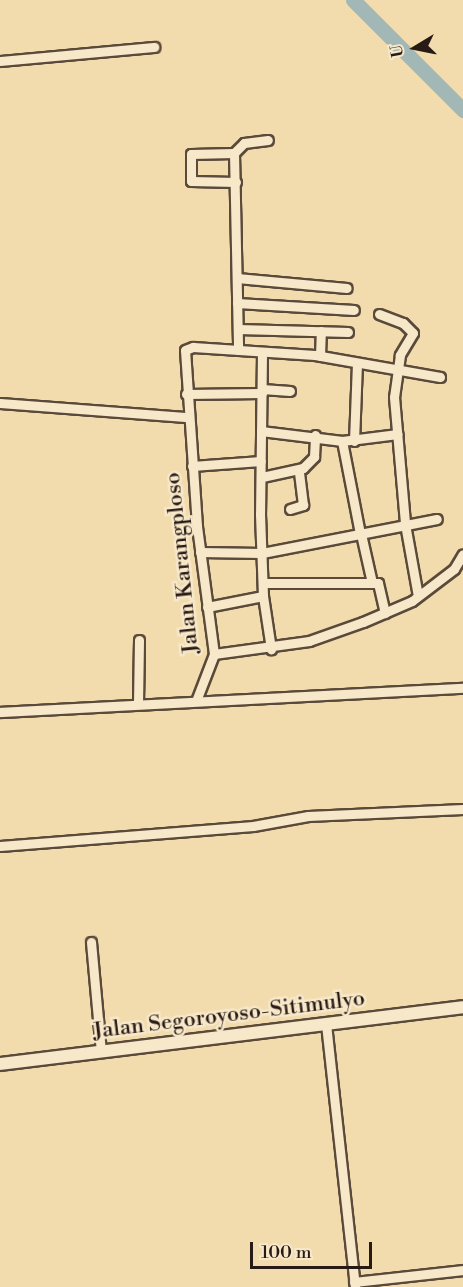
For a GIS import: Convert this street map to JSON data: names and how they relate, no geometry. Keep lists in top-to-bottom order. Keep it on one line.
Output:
{"streets":{"main road":["Jalan Segoroyoso-Sitimulyo"],"street":["Jalan Karangploso"]},"scale_bar":"100 m","north":"left"}
